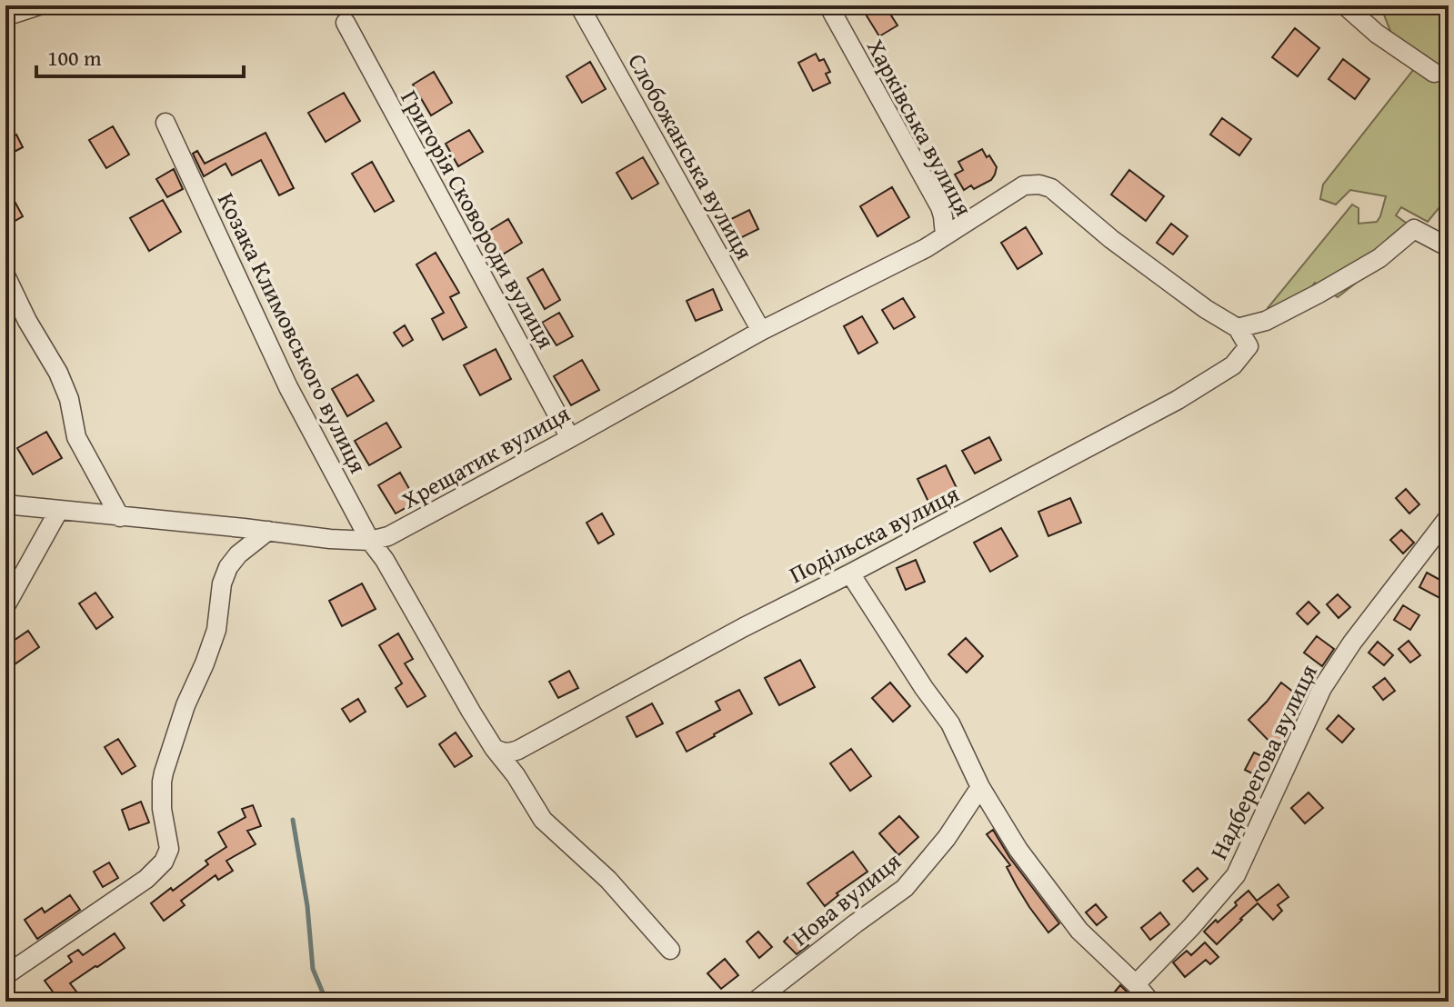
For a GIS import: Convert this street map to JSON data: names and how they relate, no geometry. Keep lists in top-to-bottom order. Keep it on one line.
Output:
{"streets":{"street":["Харківська вулиця","Слобожанська вулиця","Григорія Сковороди вулиця","Козака Климовського вулиця","Хрещатик вулиця","Подільска вулиця","Надберегова вулиця","Нова вулиця"]},"crossings":[["Харківська вулиця","Хрещатик вулиця"],["Харківська вулиця","Подільска вулиця"],["Слобожанська вулиця","Хрещатик вулиця"],["Григорія Сковороди вулиця","Хрещатик вулиця"],["Козака Климовського вулиця","Хрещатик вулиця"],["Козака Климовського вулиця","Подільска вулиця"]],"scale_bar":"100 m"}
